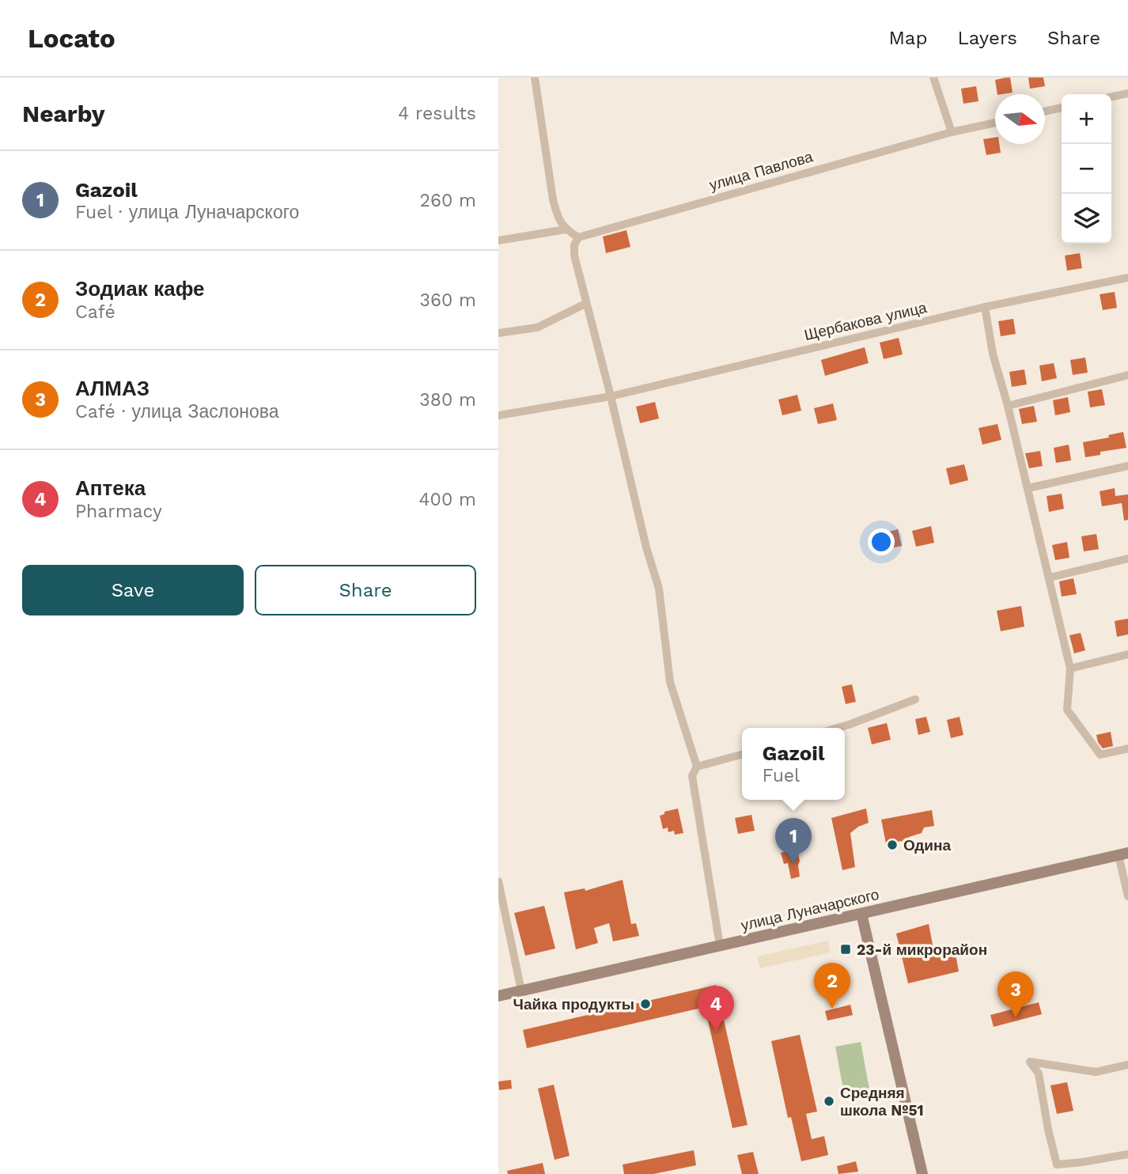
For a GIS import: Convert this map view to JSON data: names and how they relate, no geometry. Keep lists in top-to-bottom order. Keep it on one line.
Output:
{"streets":{"main road":["улица Луначарского"],"street":["улица Павлова","Щербакова улица"]},"places":{"other":["Одина","Чайка продукты","Средняя школа №51"],"transit":["23-й микрорайон"]},"north":"right","page":{"header":"Locato","nav":["Map","Layers","Share"],"heading":["Nearby","4 results"],"map_buttons":["+","−"],"list":[{"mark":"1","name":"Gazoil","note":"Fuel · улица Луначарского","value":"260 m"},{"mark":"2","name":"Зодиак кафе","note":"Café","value":"360 m"},{"mark":"3","name":"АЛМАЗ","note":"Café · улица Заслонова","value":"380 m"},{"mark":"4","name":"Аптека","note":"Pharmacy","value":"400 m"}],"buttons":["Save","Share"],"popup":["Gazoil","Fuel"],"pins":["1","2","3","4"]}}
